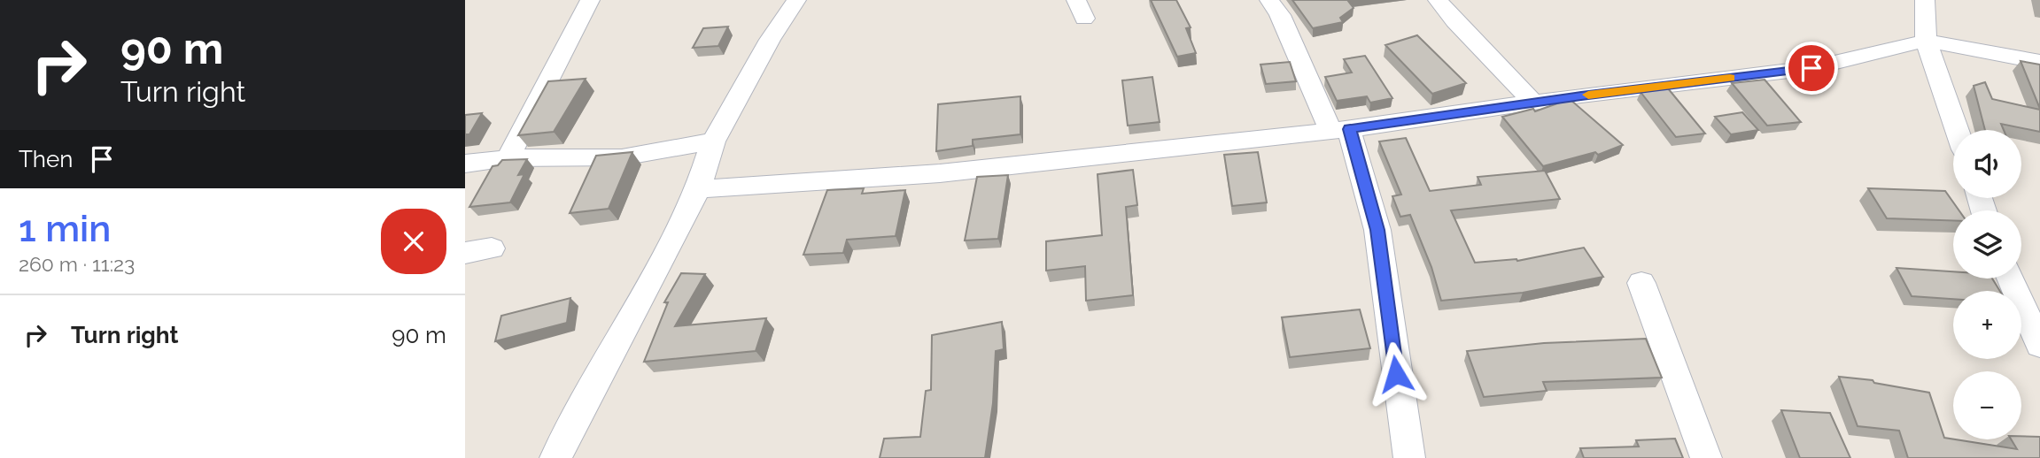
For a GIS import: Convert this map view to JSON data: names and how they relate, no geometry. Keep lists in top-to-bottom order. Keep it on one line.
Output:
{"page":{"turn":["90 m","Turn right"],"then":"Then","map_buttons":["+","−"],"heading":["1 min","260 m · 11:23"],"list":[{"name":"Turn right","value":"90 m"}]}}
